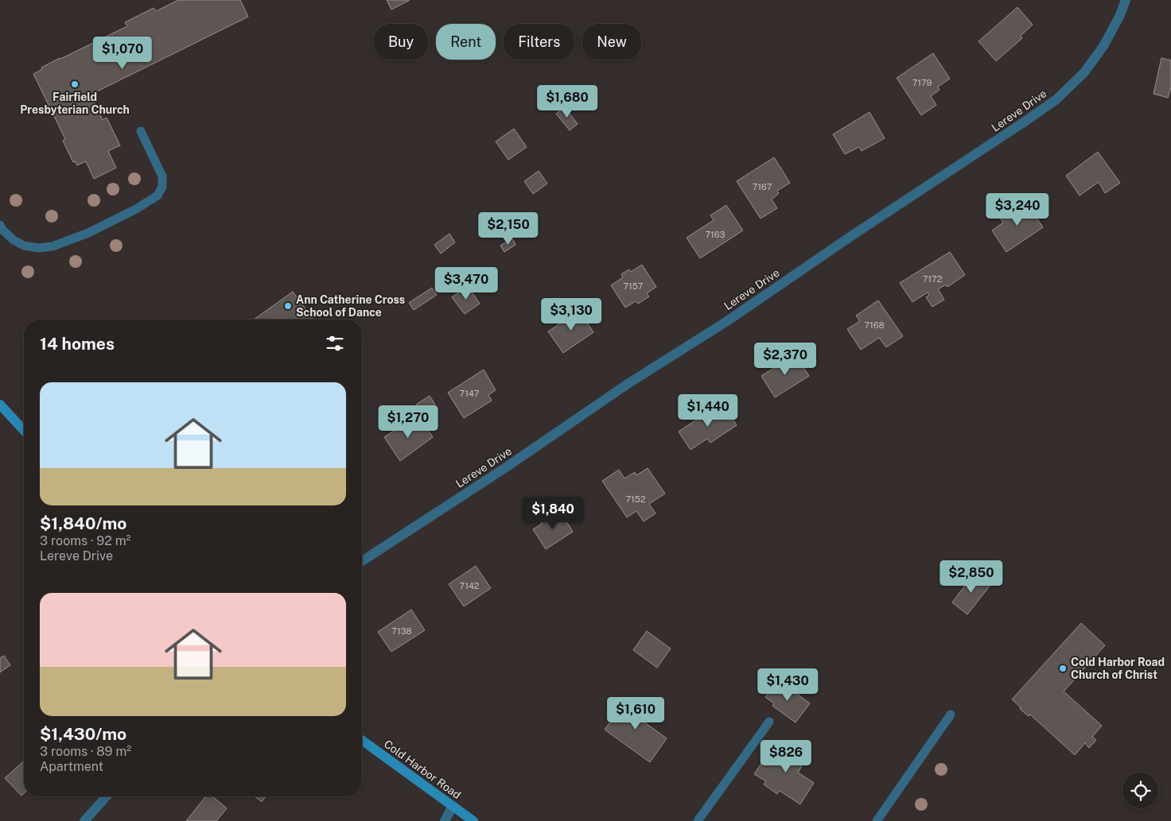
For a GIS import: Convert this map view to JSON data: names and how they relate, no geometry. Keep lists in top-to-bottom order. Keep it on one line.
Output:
{"streets":{"main road":["Cold Harbor Road"],"street":["Lereve Drive"]},"places":["Fairfield Presbyterian Church","Ann Catherine Cross School of Dance","Cold Harbor Road Church of Christ"],"house_numbers":["7179","7167","7163","7172","7157","7168","7147","7152","7142","7138"],"page":{"chip":["Buy","Rent","Filters","New"],"price":["$1,070","$1,680","$3,240","$2,150","$3,470","$3,130","$2,370","$1,440","$1,270","$1,840","$2,850","$1,430","$1,610","$826"],"heading":"14 homes","list":[{"name":"$1,840/mo","note":"3 rooms · 92 m² · Lereve Drive"},{"name":"$1,430/mo","note":"3 rooms · 89 m² · Apartment"}]}}
